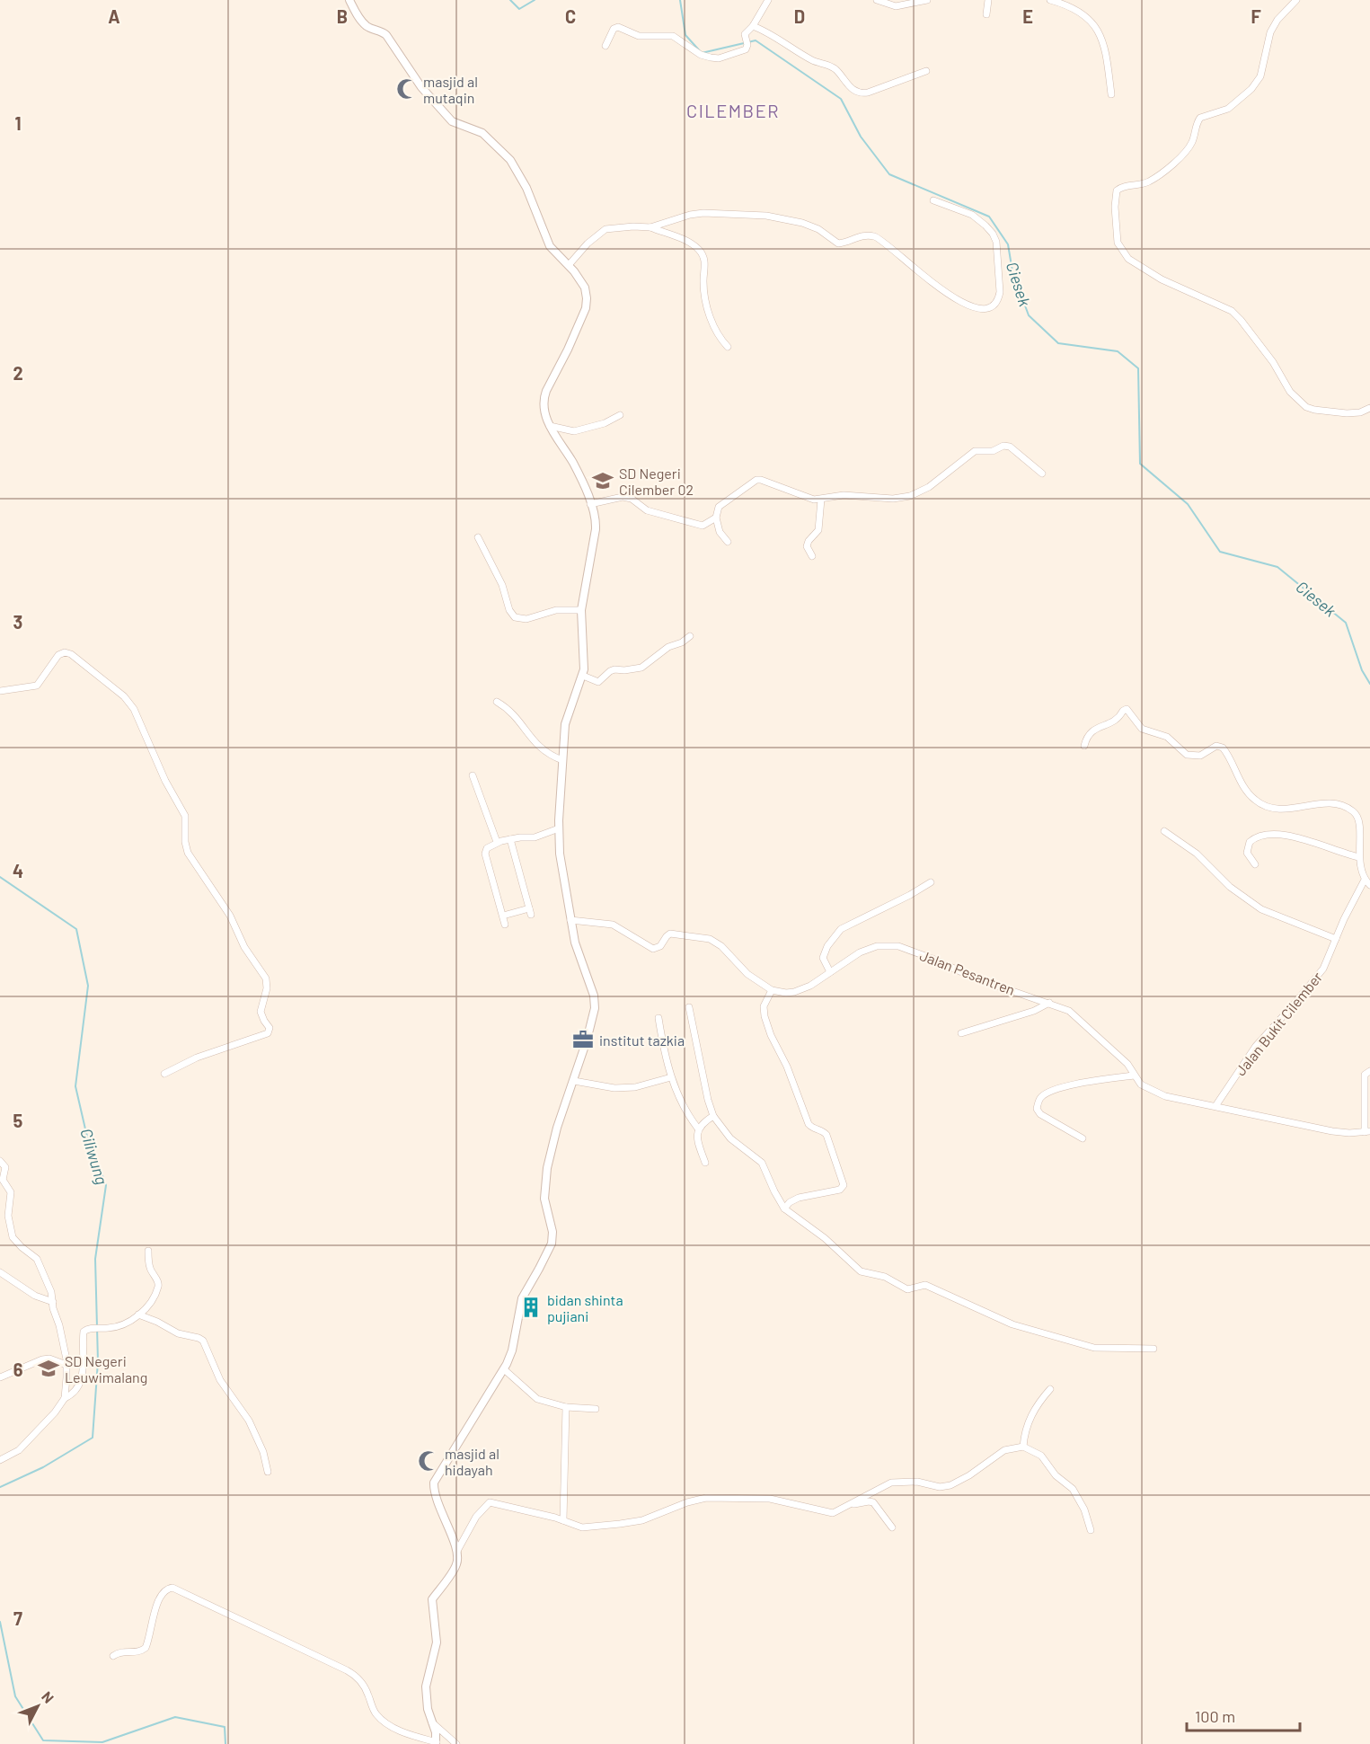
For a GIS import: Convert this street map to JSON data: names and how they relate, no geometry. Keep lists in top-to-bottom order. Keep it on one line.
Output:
{"streets":{"street":["Jalan Pesantren","Jalan Bukit Cilember"]},"crossings":[["Jalan Pesantren","Jalan Bukit Cilember"]],"districts":["CILEMBER"],"water":["Ciesek","Ciliwung"],"places":{"mosque":["masjid al mutaqin","masjid al hidayah"],"school or university":["SD Negeri Cilember 02","SD Negeri Leuwimalang"],"office":["institut tazkia"],"building":["bidan shinta pujiani"]},"scale_bar":"100 m","north":"top right","grid":{"columns":["A","B","C","D","E","F"],"rows":["1","2","3","4","5","6","7"]}}
